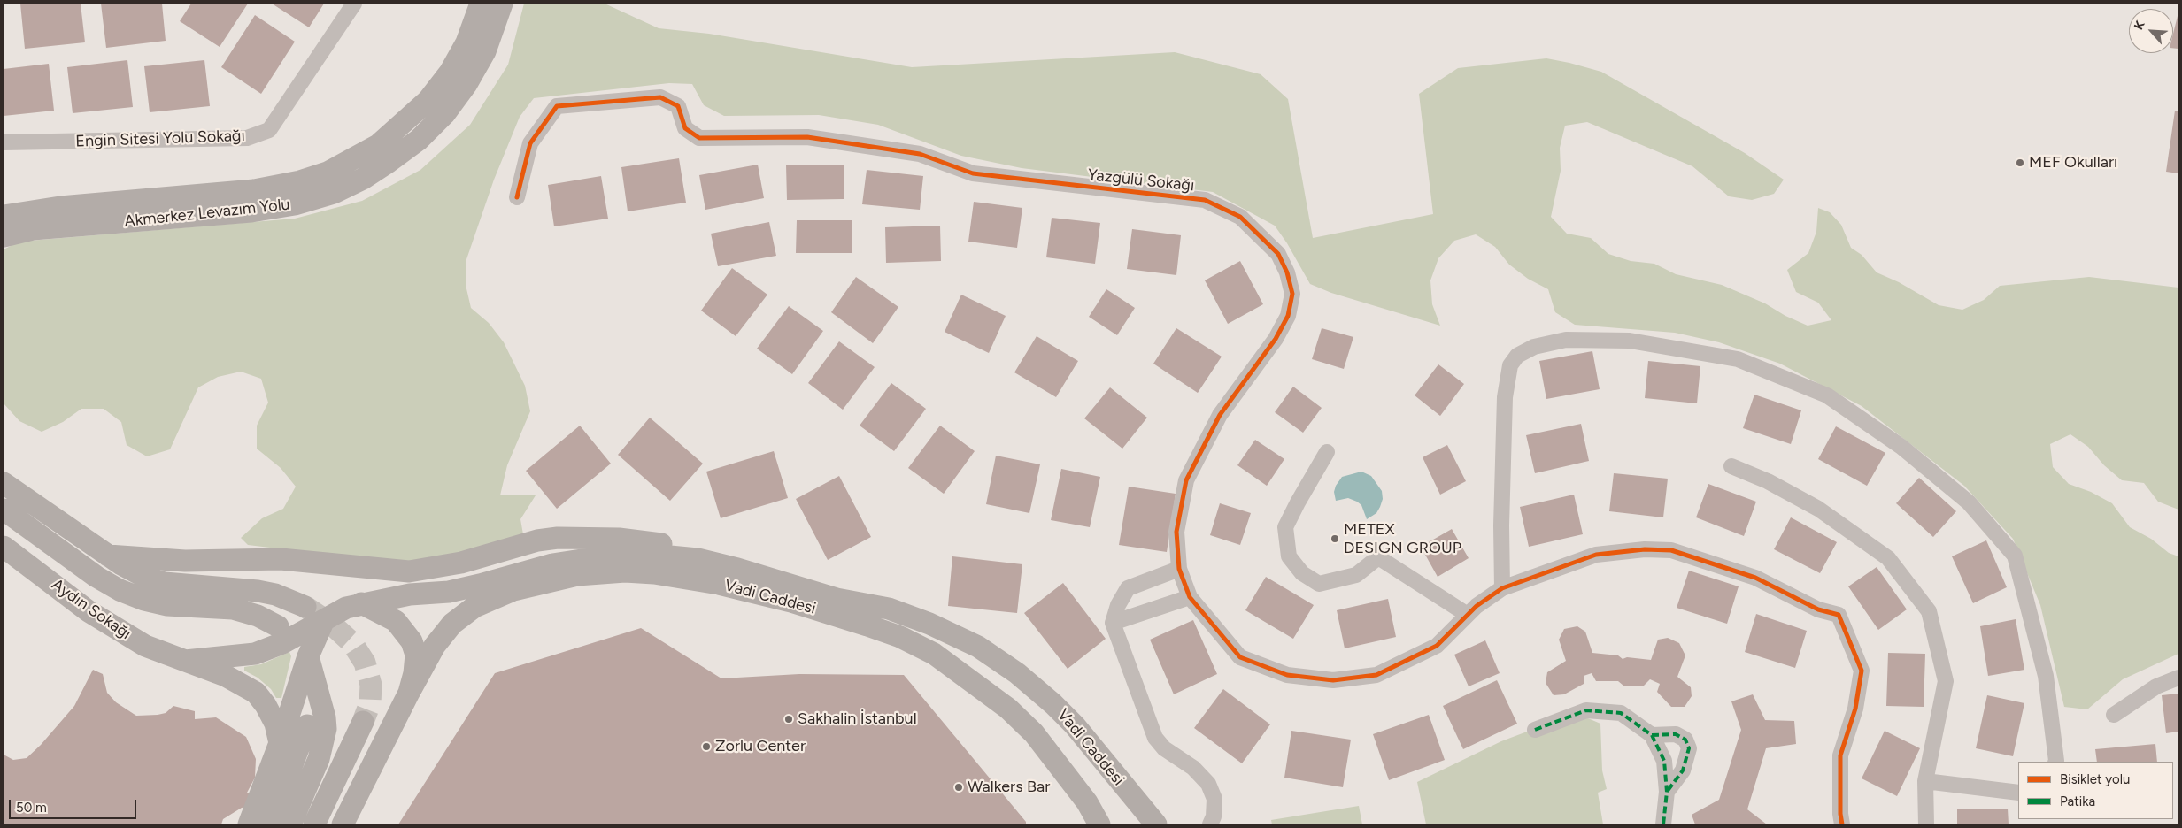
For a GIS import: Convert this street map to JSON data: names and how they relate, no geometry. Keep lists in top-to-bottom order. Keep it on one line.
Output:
{"streets":{"main road":["Akmerkez Levazım Yolu","Vadi Caddesi","Aydın Sokağı"],"street":["Engin Sitesi Yolu Sokağı","Yazgülü Sokağı"]},"crossings":[["Vadi Caddesi","Aydın Sokağı"]],"places":["MEF Okulları","METEX DESIGN GROUP","Sakhalin İstanbul","Zorlu Center","Walkers Bar"],"legend":["Bisiklet yolu","Patika"],"scale_bar":"50 m","north":"top left"}
